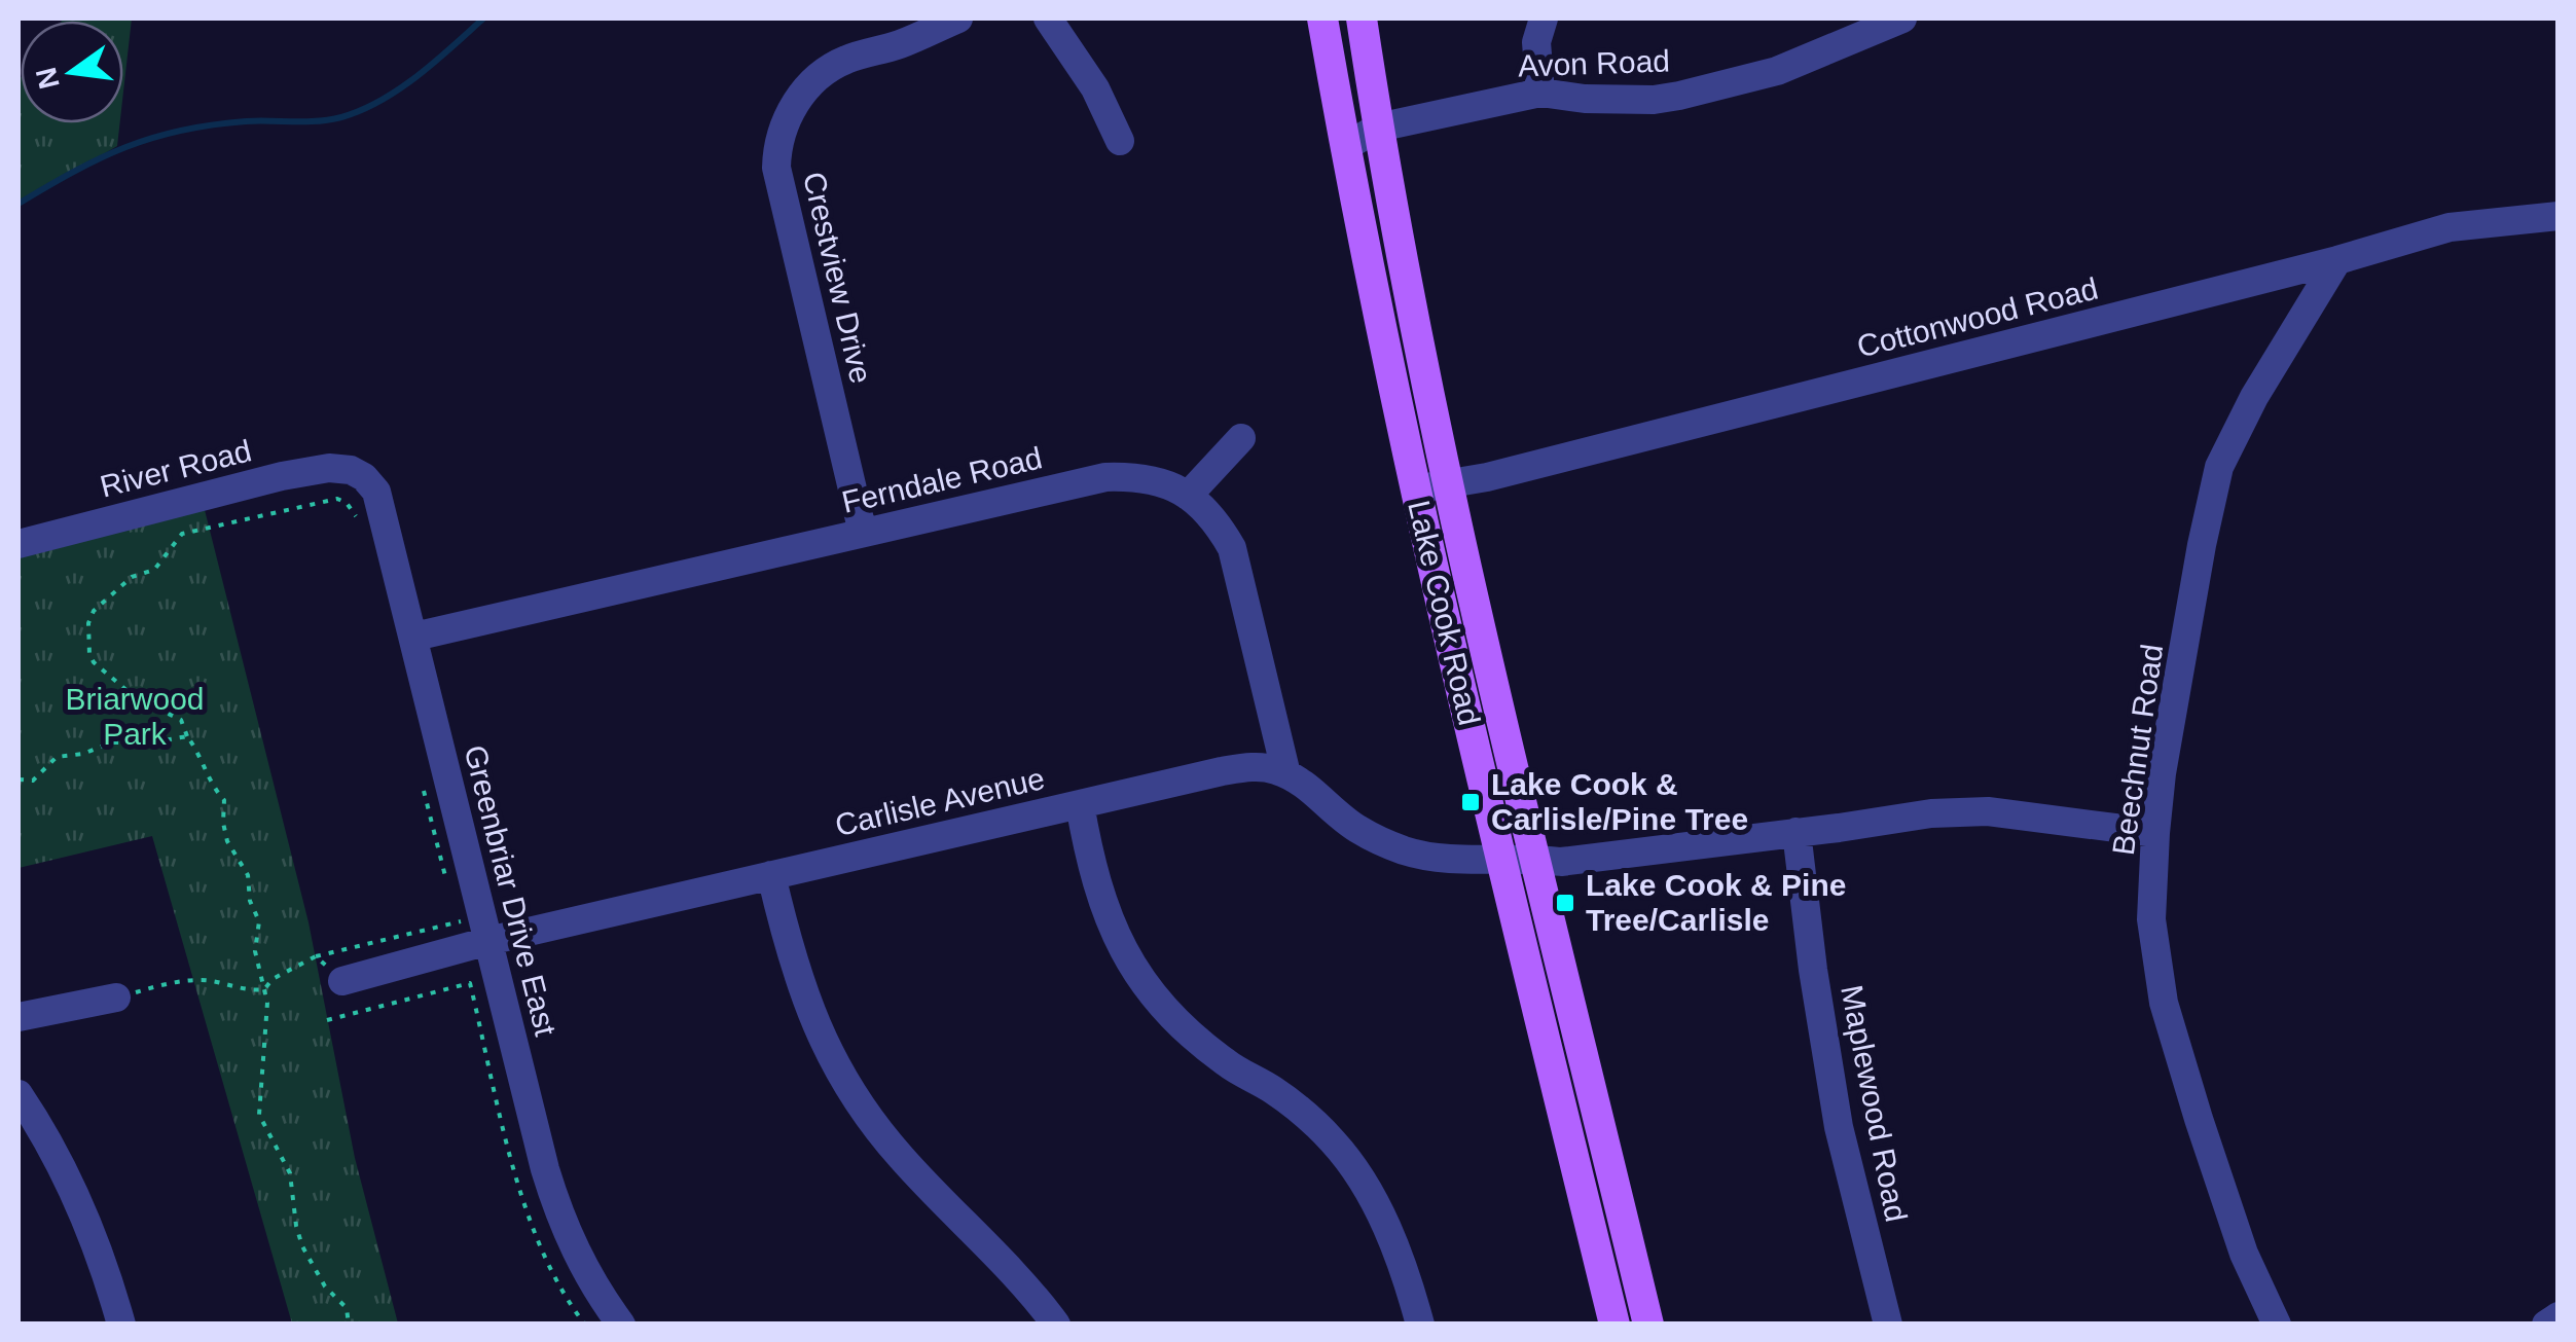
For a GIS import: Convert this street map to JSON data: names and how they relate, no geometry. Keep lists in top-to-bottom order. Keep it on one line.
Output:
{"streets":{"main road":["Lake Cook Road"],"street":["Avon Road","Crestview Drive","Cottonwood Road","River Road","Ferndale Road","Beechnut Road","Carlisle Avenue","Greenbriar Drive East","Maplewood Road"]},"crossings":[["Avon Road","Lake Cook Road"],["Crestview Drive","Ferndale Road"],["Cottonwood Road","Lake Cook Road"],["Cottonwood Road","Beechnut Road"],["River Road","Greenbriar Drive East"],["Ferndale Road","Carlisle Avenue"],["Ferndale Road","Greenbriar Drive East"],["Carlisle Avenue","Greenbriar Drive East"]],"parks":["Briarwood Park"],"places":{"transit":["Lake Cook & Carlisle/Pine Tree","Lake Cook & Pine Tree/Carlisle"]},"north":"left"}
